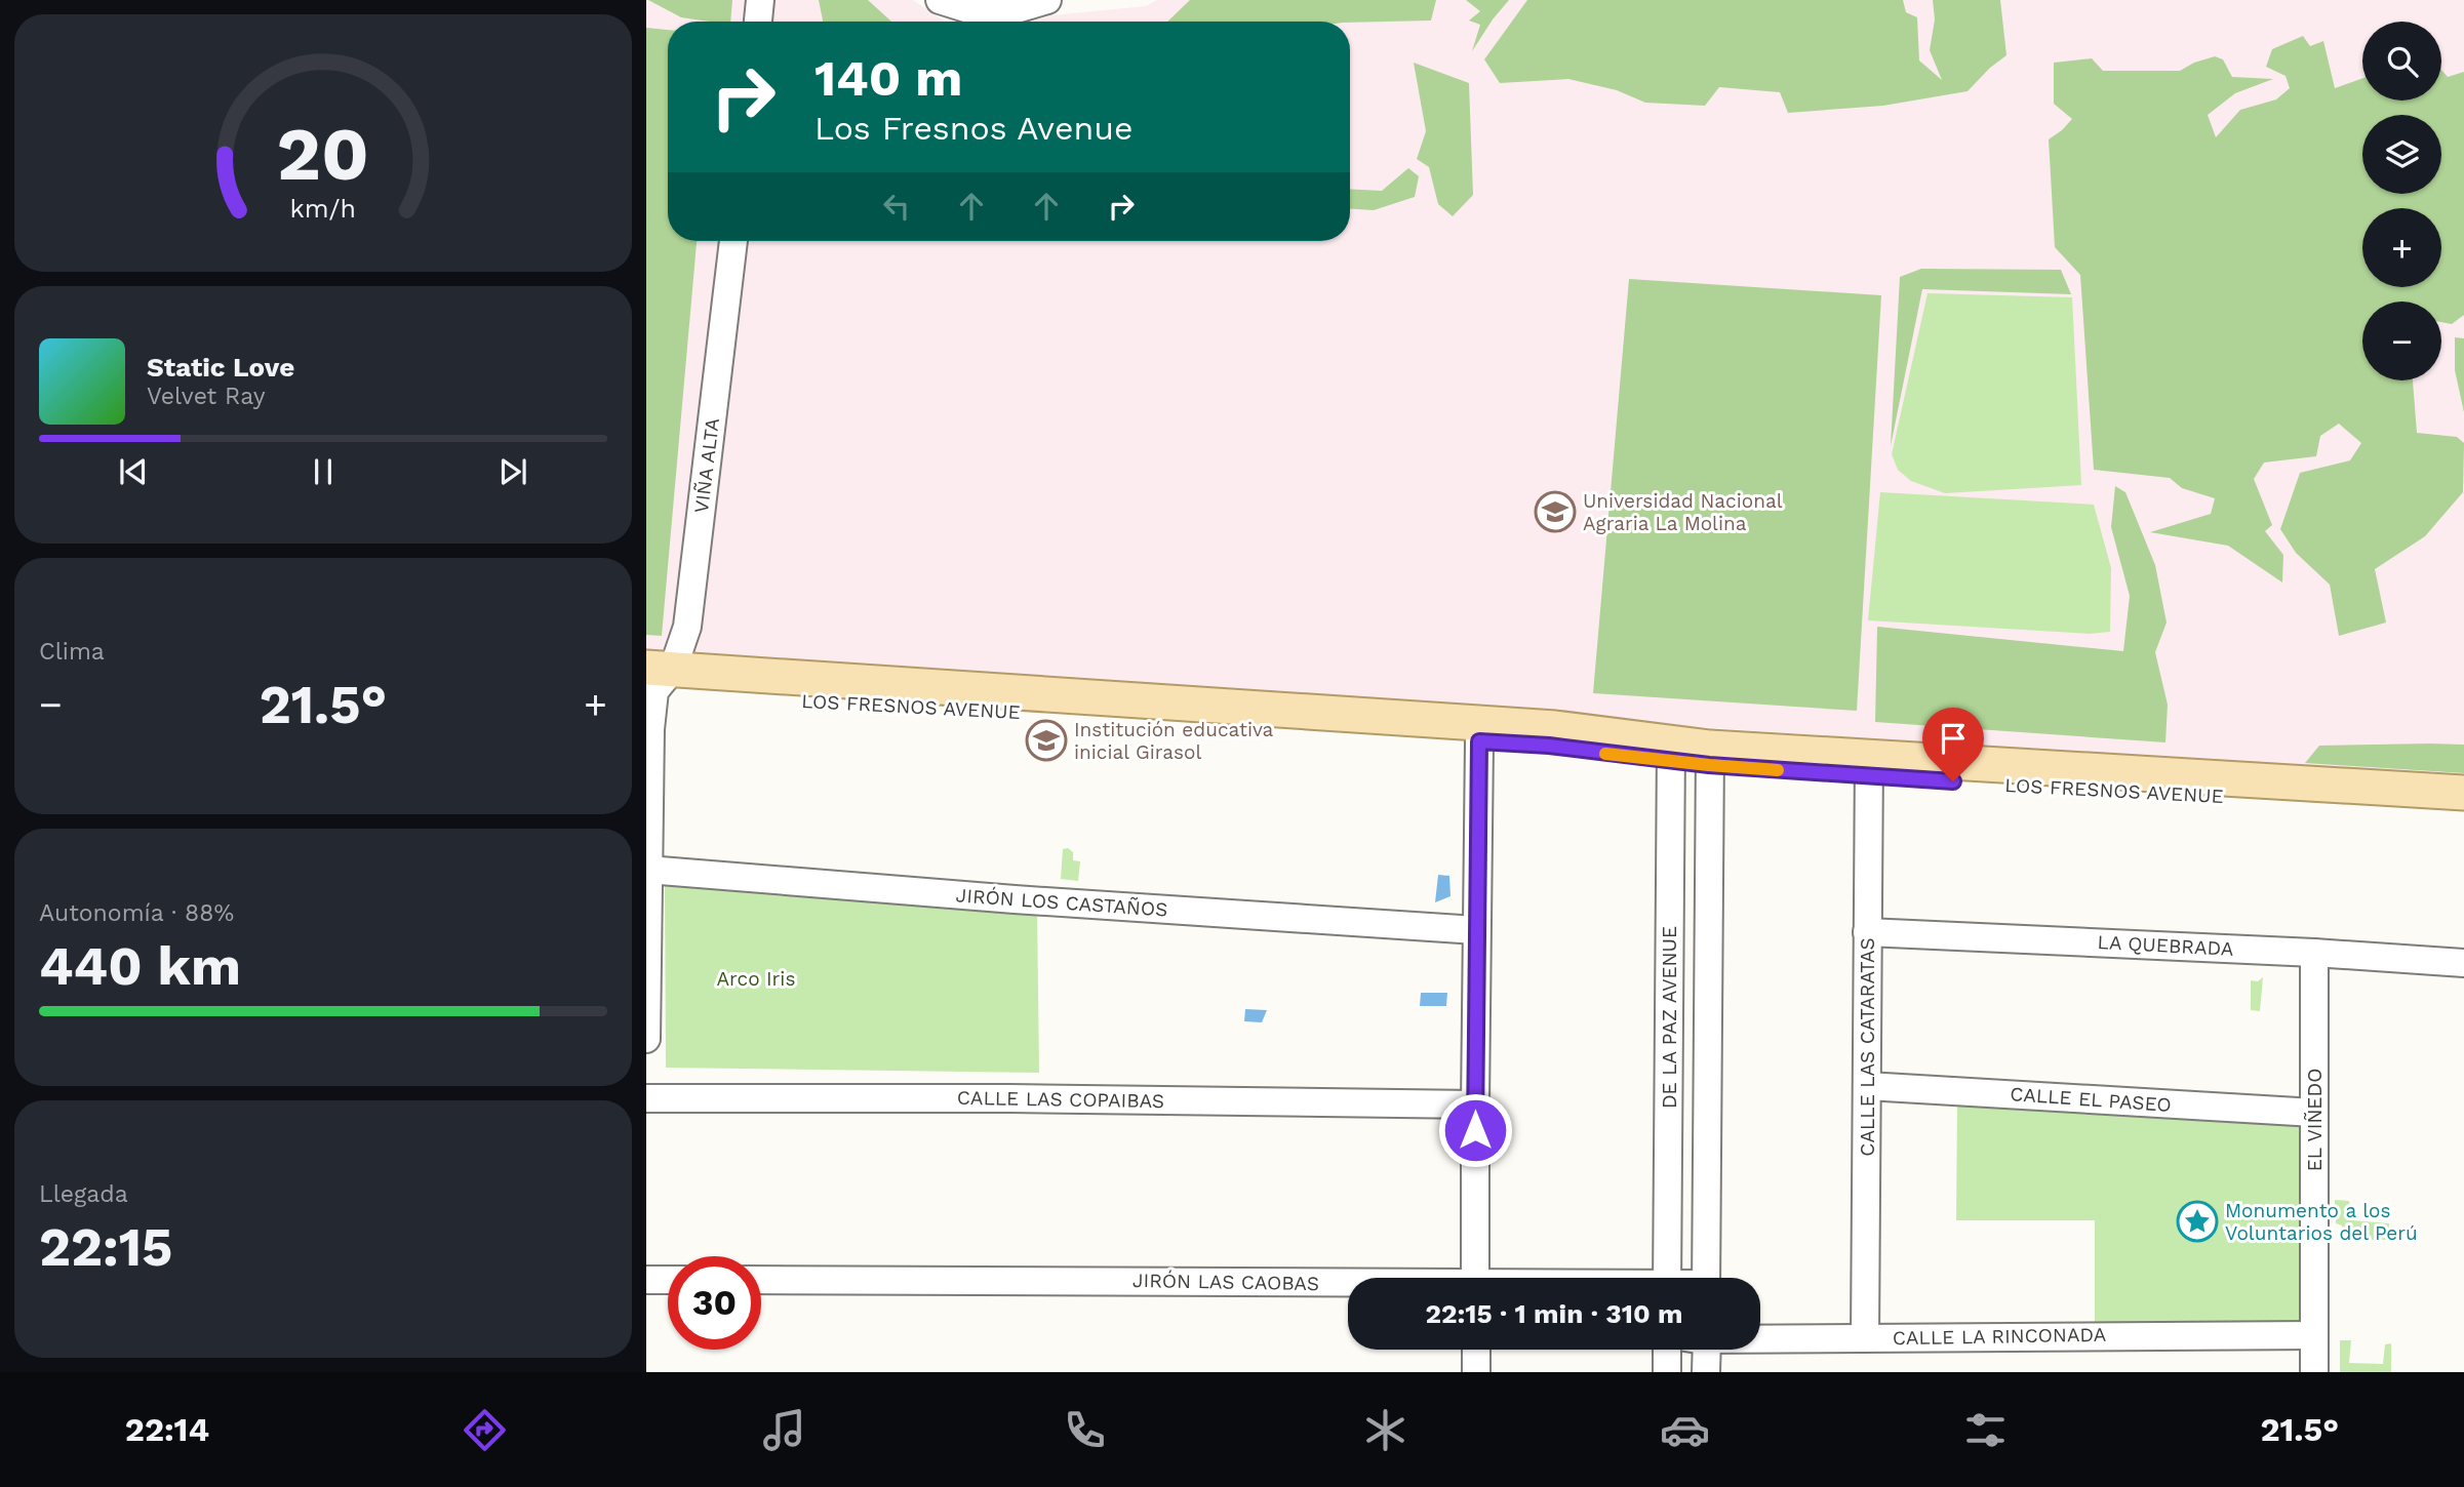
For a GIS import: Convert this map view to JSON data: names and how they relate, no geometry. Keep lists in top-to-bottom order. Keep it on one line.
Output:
{"streets":{"main road":["LOS FRESNOS AVENUE"],"street":["VIÑA ALTA","JIRÓN LOS CASTAÑOS","LA QUEBRADA","DE LA PAZ AVENUE","CALLE LAS CATARATAS","CALLE LAS COPAIBAS","CALLE EL PASEO","EL VIÑEDO","JIRÓN LAS CAOBAS","CALLE LA RINCONADA"]},"crossings":[["VIÑA ALTA","LOS FRESNOS AVENUE"],["VIÑA ALTA","JIRÓN LOS CASTAÑOS"],["LOS FRESNOS AVENUE","DE LA PAZ AVENUE"],["LOS FRESNOS AVENUE","CALLE LAS CATARATAS"],["LA QUEBRADA","CALLE LAS CATARATAS"],["LA QUEBRADA","EL VIÑEDO"],["CALLE LAS CATARATAS","CALLE EL PASEO"],["CALLE LAS CATARATAS","CALLE LA RINCONADA"],["CALLE EL PASEO","EL VIÑEDO"],["EL VIÑEDO","CALLE LA RINCONADA"]],"parks":["Arco Iris"],"places":{"school or university":["Universidad Nacional Agraria La Molina","Institución educativa inicial Girasol"],"place":["Monumento a los Voluntarios del Perú"]},"page":{"map_buttons":["+","−"],"turn":["140 m","Los Fresnos Avenue"],"song":["Static Love","Velvet Ray"],"tile":["Clima",["Autonomía · 88%","440 km"],["Llegada","22:15"]],"heat":["−","21.5°","+"],"limit":"30","trip":"22:15 · 1 min · 310 m","tabs":["22:14","21.5°"],"gauge":["20","km/h"]}}
